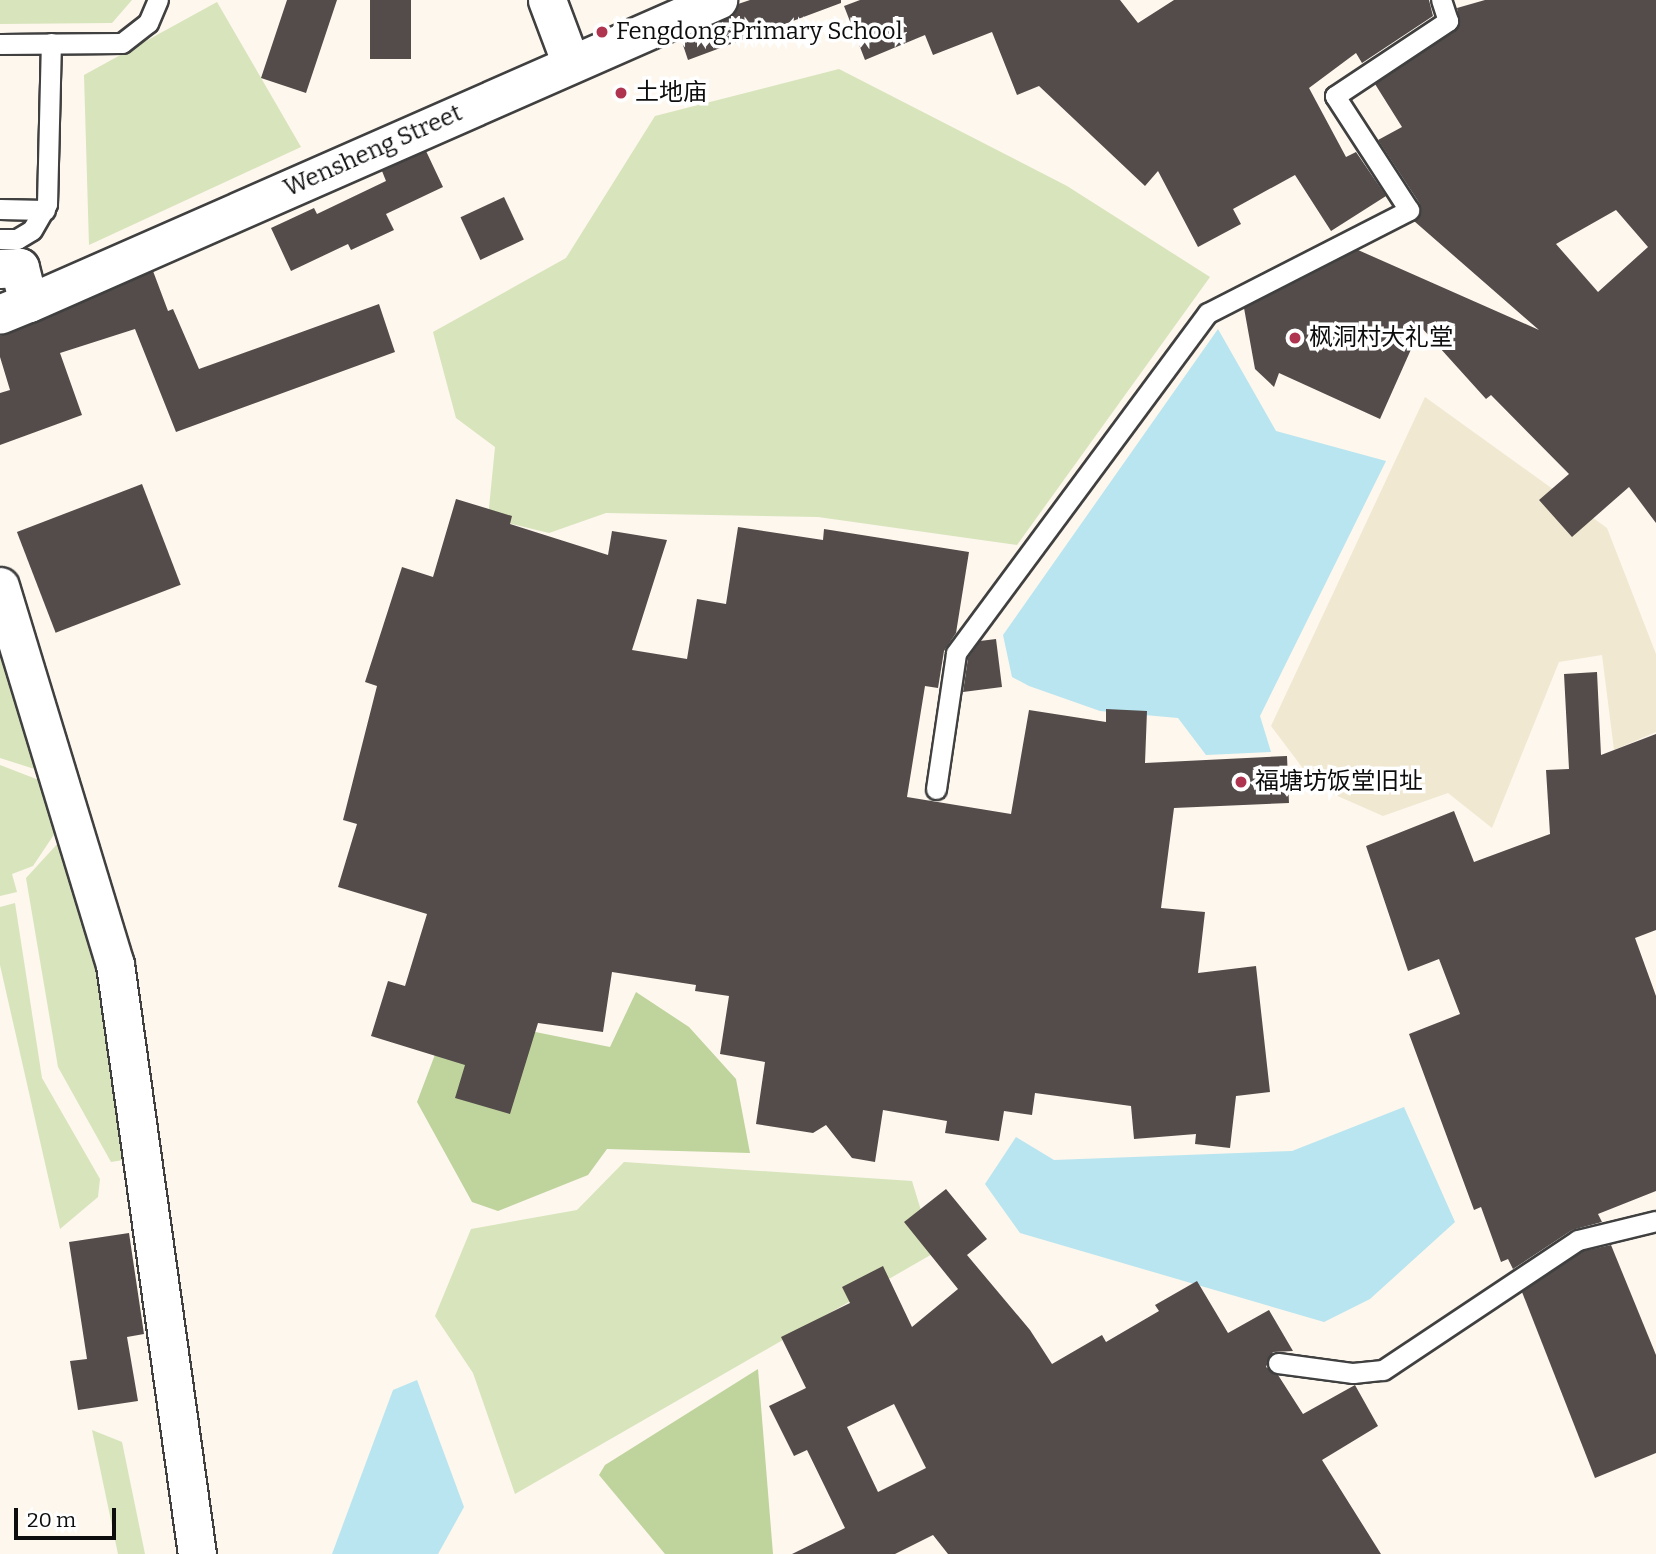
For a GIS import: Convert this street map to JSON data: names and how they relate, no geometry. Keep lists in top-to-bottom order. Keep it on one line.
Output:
{"streets":{"street":["Wensheng Street"]},"places":["Fengdong Primary School","土地庙","枫洞村大礼堂","福塘坊饭堂旧址"],"scale_bar":"20 m"}
